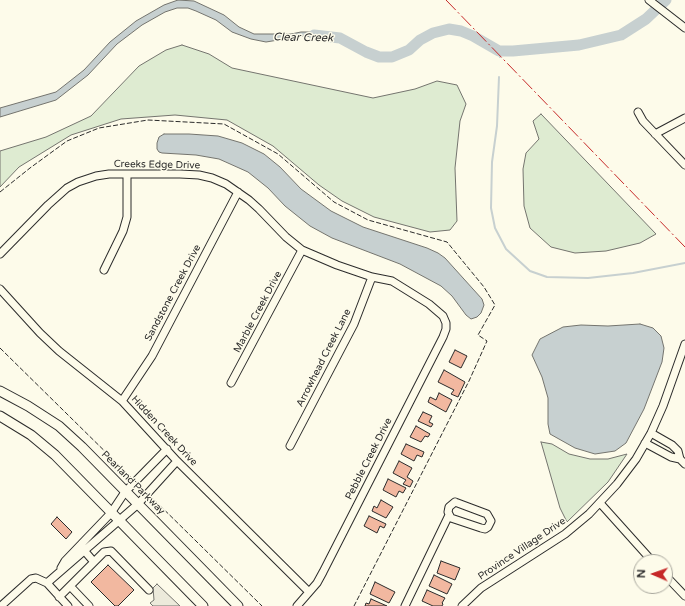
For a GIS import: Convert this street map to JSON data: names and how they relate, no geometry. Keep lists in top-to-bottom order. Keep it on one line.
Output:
{"streets":{"main road":["Pearland Parkway"],"street":["Creeks Edge Drive","Sandstone Creek Drive","Marble Creek Drive","Arrowhead Creek Lane","Hidden Creek Drive","Pebble Creek Drive","Province Village Drive"]},"crossings":[["Creeks Edge Drive","Sandstone Creek Drive"],["Creeks Edge Drive","Marble Creek Drive"],["Creeks Edge Drive","Arrowhead Creek Lane"],["Creeks Edge Drive","Pebble Creek Drive"],["Sandstone Creek Drive","Hidden Creek Drive"],["Hidden Creek Drive","Pebble Creek Drive"]],"water":["Clear Creek"],"north":"left"}
